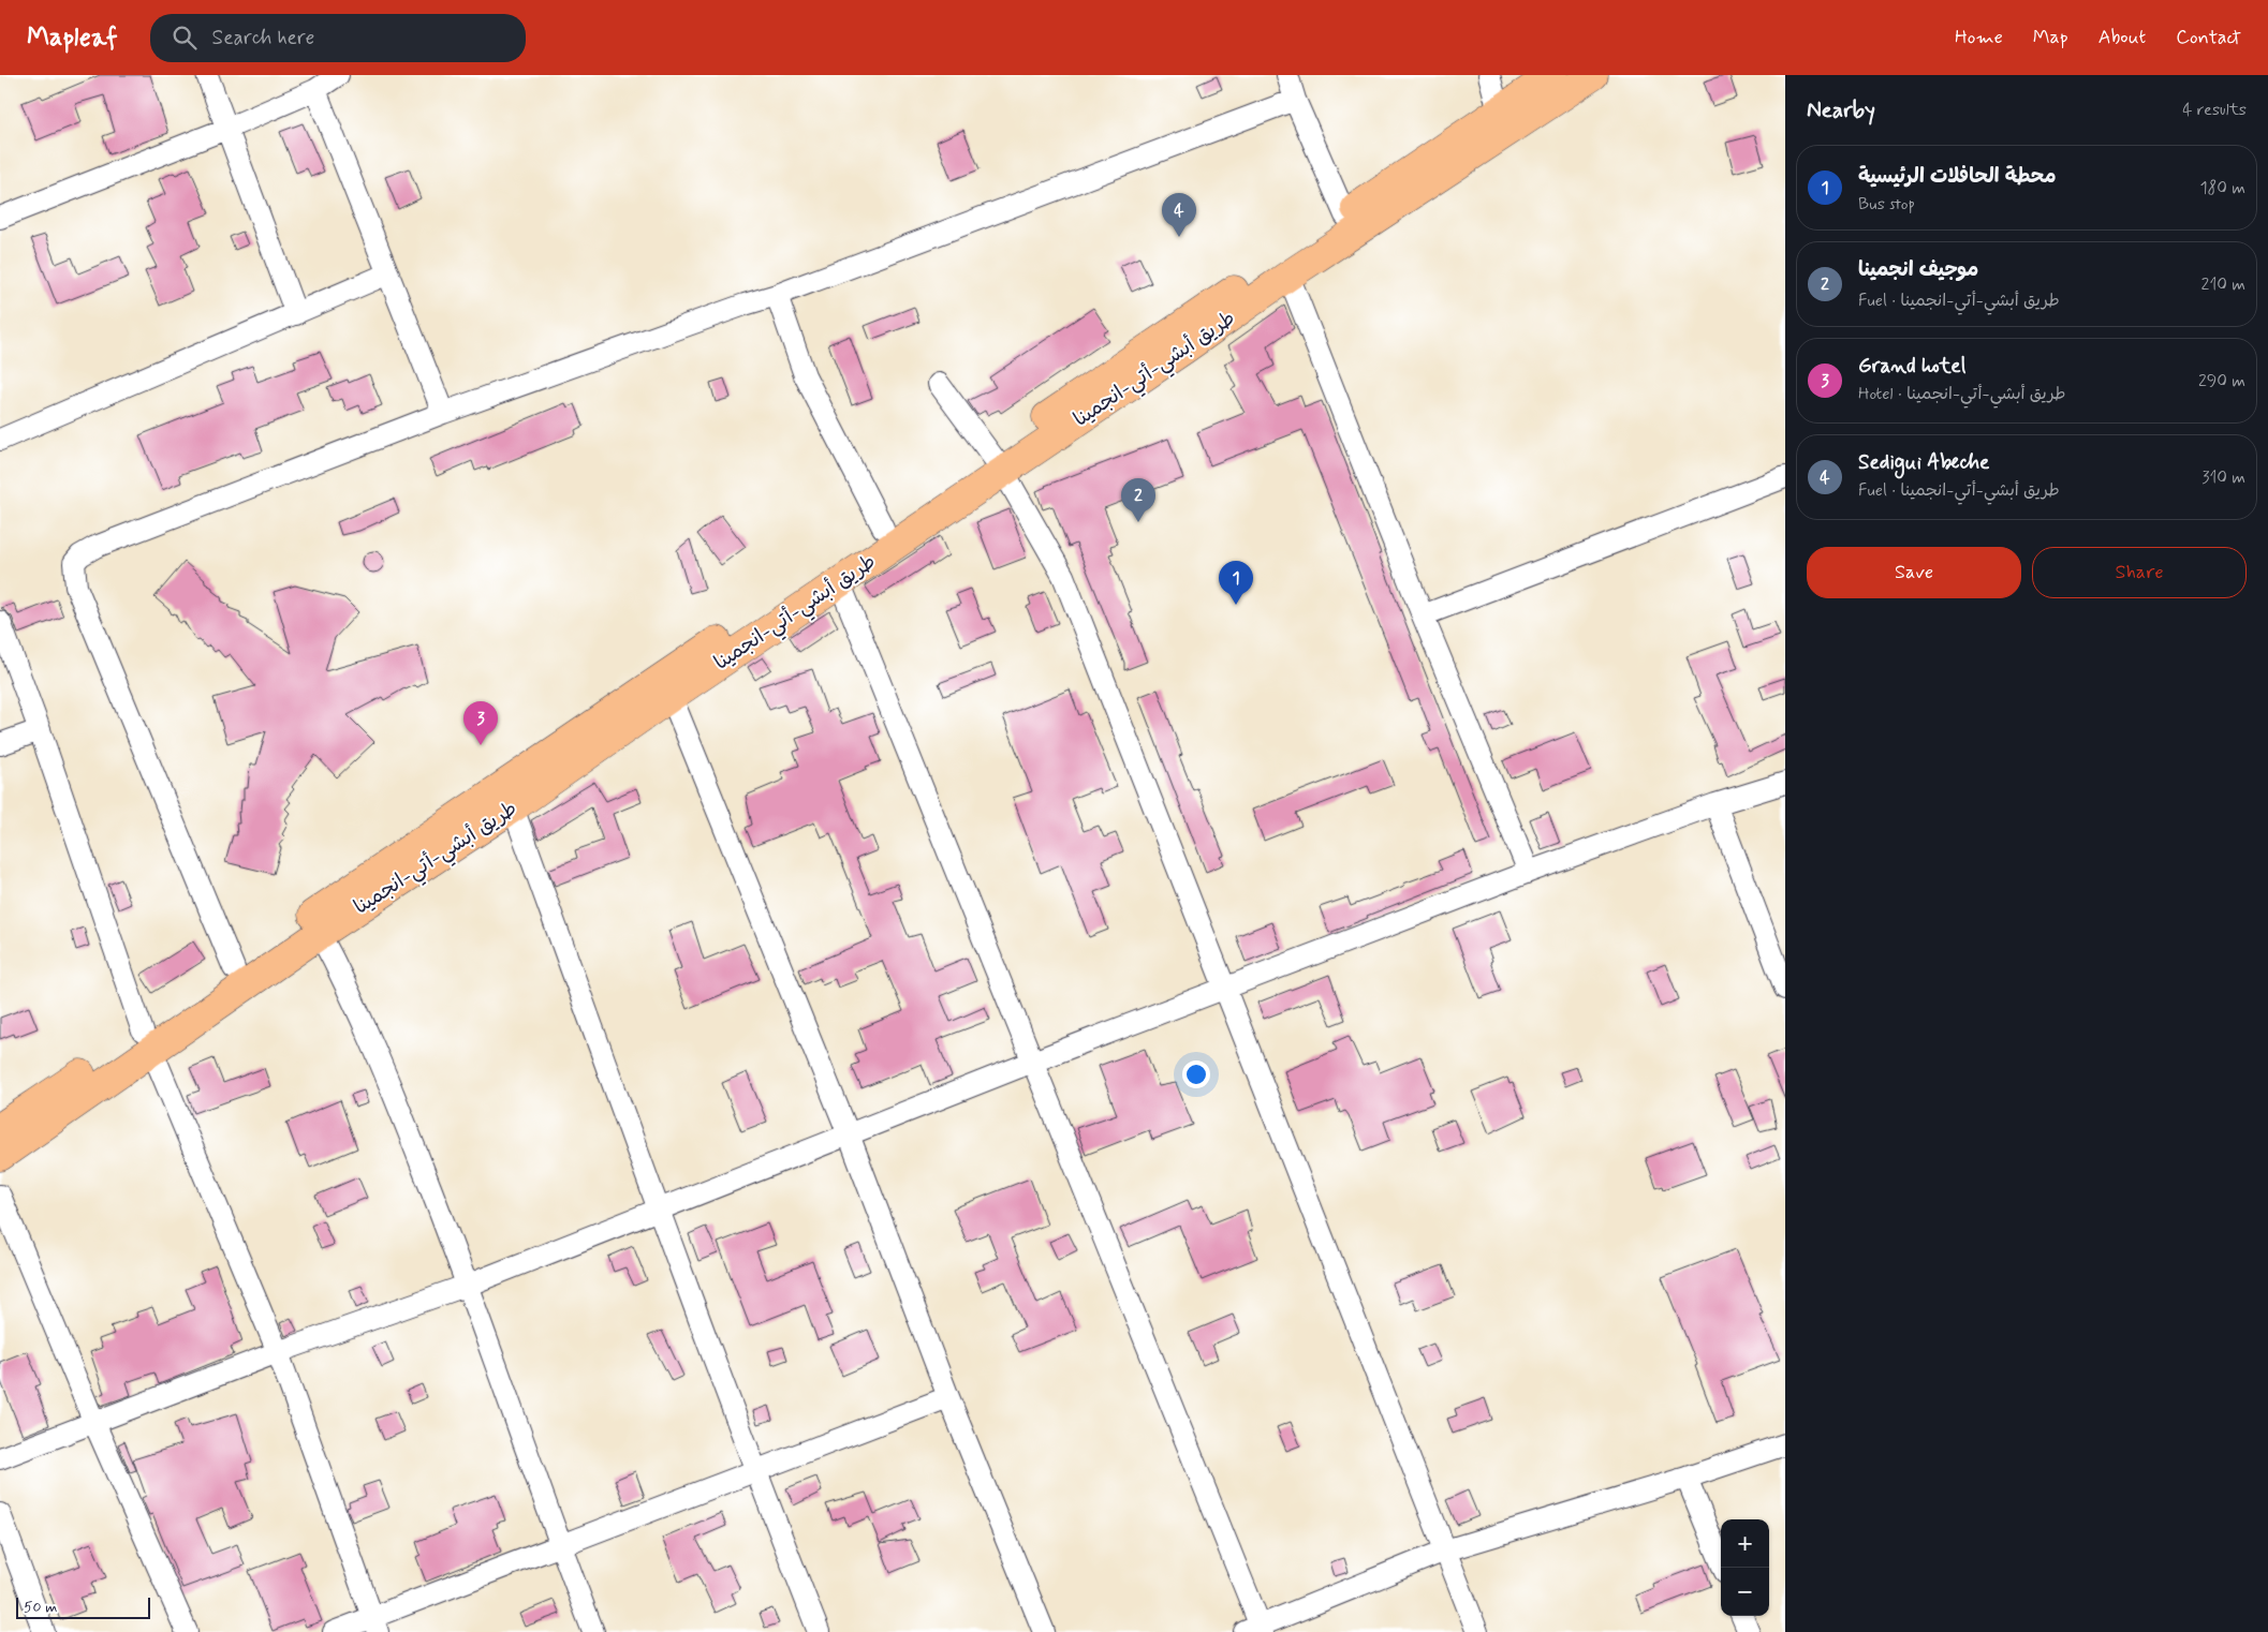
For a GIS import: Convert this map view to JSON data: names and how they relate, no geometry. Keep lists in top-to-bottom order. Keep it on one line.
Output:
{"streets":{"highway":["طريق أبشي-أتي-انجمينا"]},"scale_bar":"50 m","page":{"header":"Mapleaf","search":"Search here","nav":["Home","Map","About","Contact"],"heading":["Nearby","4 results"],"list":[{"mark":"1","name":"محطة الحافلات الرئيسية","note":"Bus stop","value":"180 m"},{"mark":"2","name":"موجيف انجمينا","note":"Fuel · طريق أبشي-أتي-انجمينا","value":"210 m"},{"mark":"3","name":"Grand hotel","note":"Hotel · طريق أبشي-أتي-انجمينا","value":"290 m"},{"mark":"4","name":"Sedigui Abeche","note":"Fuel · طريق أبشي-أتي-انجمينا","value":"310 m"}],"pins":["4","2","1","3"],"buttons":["Save","Share"],"map_buttons":["+","−"],"scale":"50 m"}}
